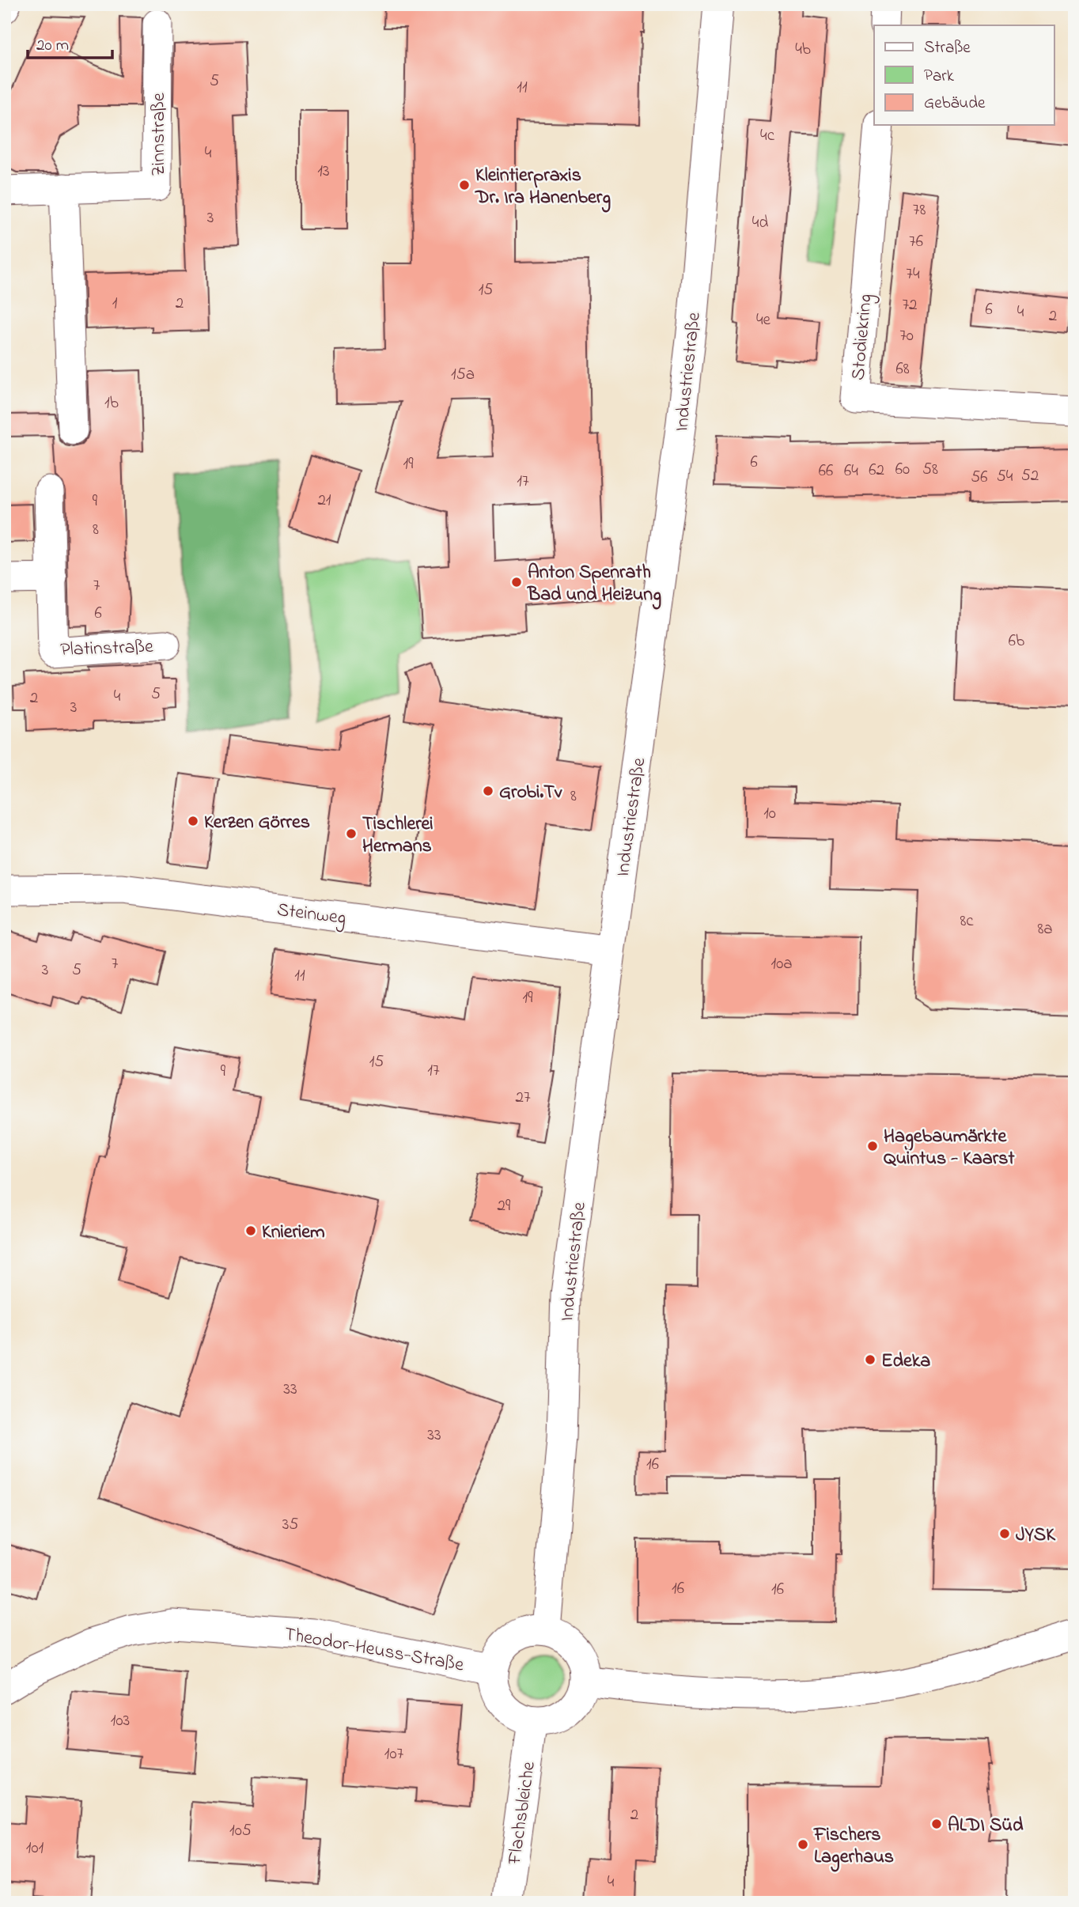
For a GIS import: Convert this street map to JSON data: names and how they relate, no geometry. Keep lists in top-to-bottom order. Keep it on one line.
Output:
{"streets":{"street":["Zinnstraße","Stodiekring","Industriestraße","Platinstraße","Steinweg","Theodor-Heuss-Straße","Flachsbleiche"]},"crossings":[["Industriestraße","Steinweg"],["Industriestraße","Theodor-Heuss-Straße"],["Industriestraße","Flachsbleiche"],["Theodor-Heuss-Straße","Flachsbleiche"]],"places":["Kleintierpraxis Dr. Ira Hanenberg","Anton Spenrath Bad und Heizung","Grobi.Tv","Kerzen Görres","Tischlerei Hermans","Hagebaumärkte Quintus - Kaarst","Knieriem","Edeka","JYSK","ALDI Süd","Fischers Lagerhaus"],"house_numbers":["4b","5","11","4c","4","13","78","3","4d","76","74","15","1","2","72","6","4","2","4e","70","68","15a","1b","6","19","60","58","62","66","64","52","54","56","17","21","9","8","7","6","6b","5","4","2","3","8","10","8c","8a","7","10a","3","5","11","19","15","17","9","27","29","33","33","16","35","16","16","103","107","2","105","101","4"],"legend":["Straße","Park","Gebäude"],"scale_bar":"20 m"}
